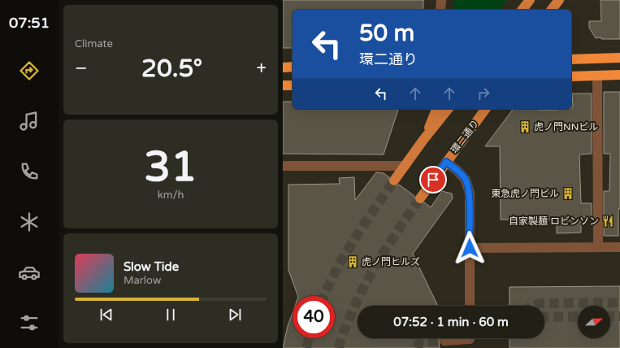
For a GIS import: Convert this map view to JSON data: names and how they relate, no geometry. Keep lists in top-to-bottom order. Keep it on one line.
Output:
{"streets":{"main road":["環二通り"]},"places":{"building":["虎ノ門NNビル","東急虎ノ門ビル","虎ノ門ヒルズ"],"restaurant":["自家製麺 ロビンソン"]},"north":"right","page":{"tabs":"07:51","tile":["Climate",["31","km/h"]],"turn":["50 m","環二通り"],"heat":["−","20.5°","+"],"song":["Slow Tide","Marlow"],"limit":"40","trip":"07:52 · 1 min · 60 m"}}
